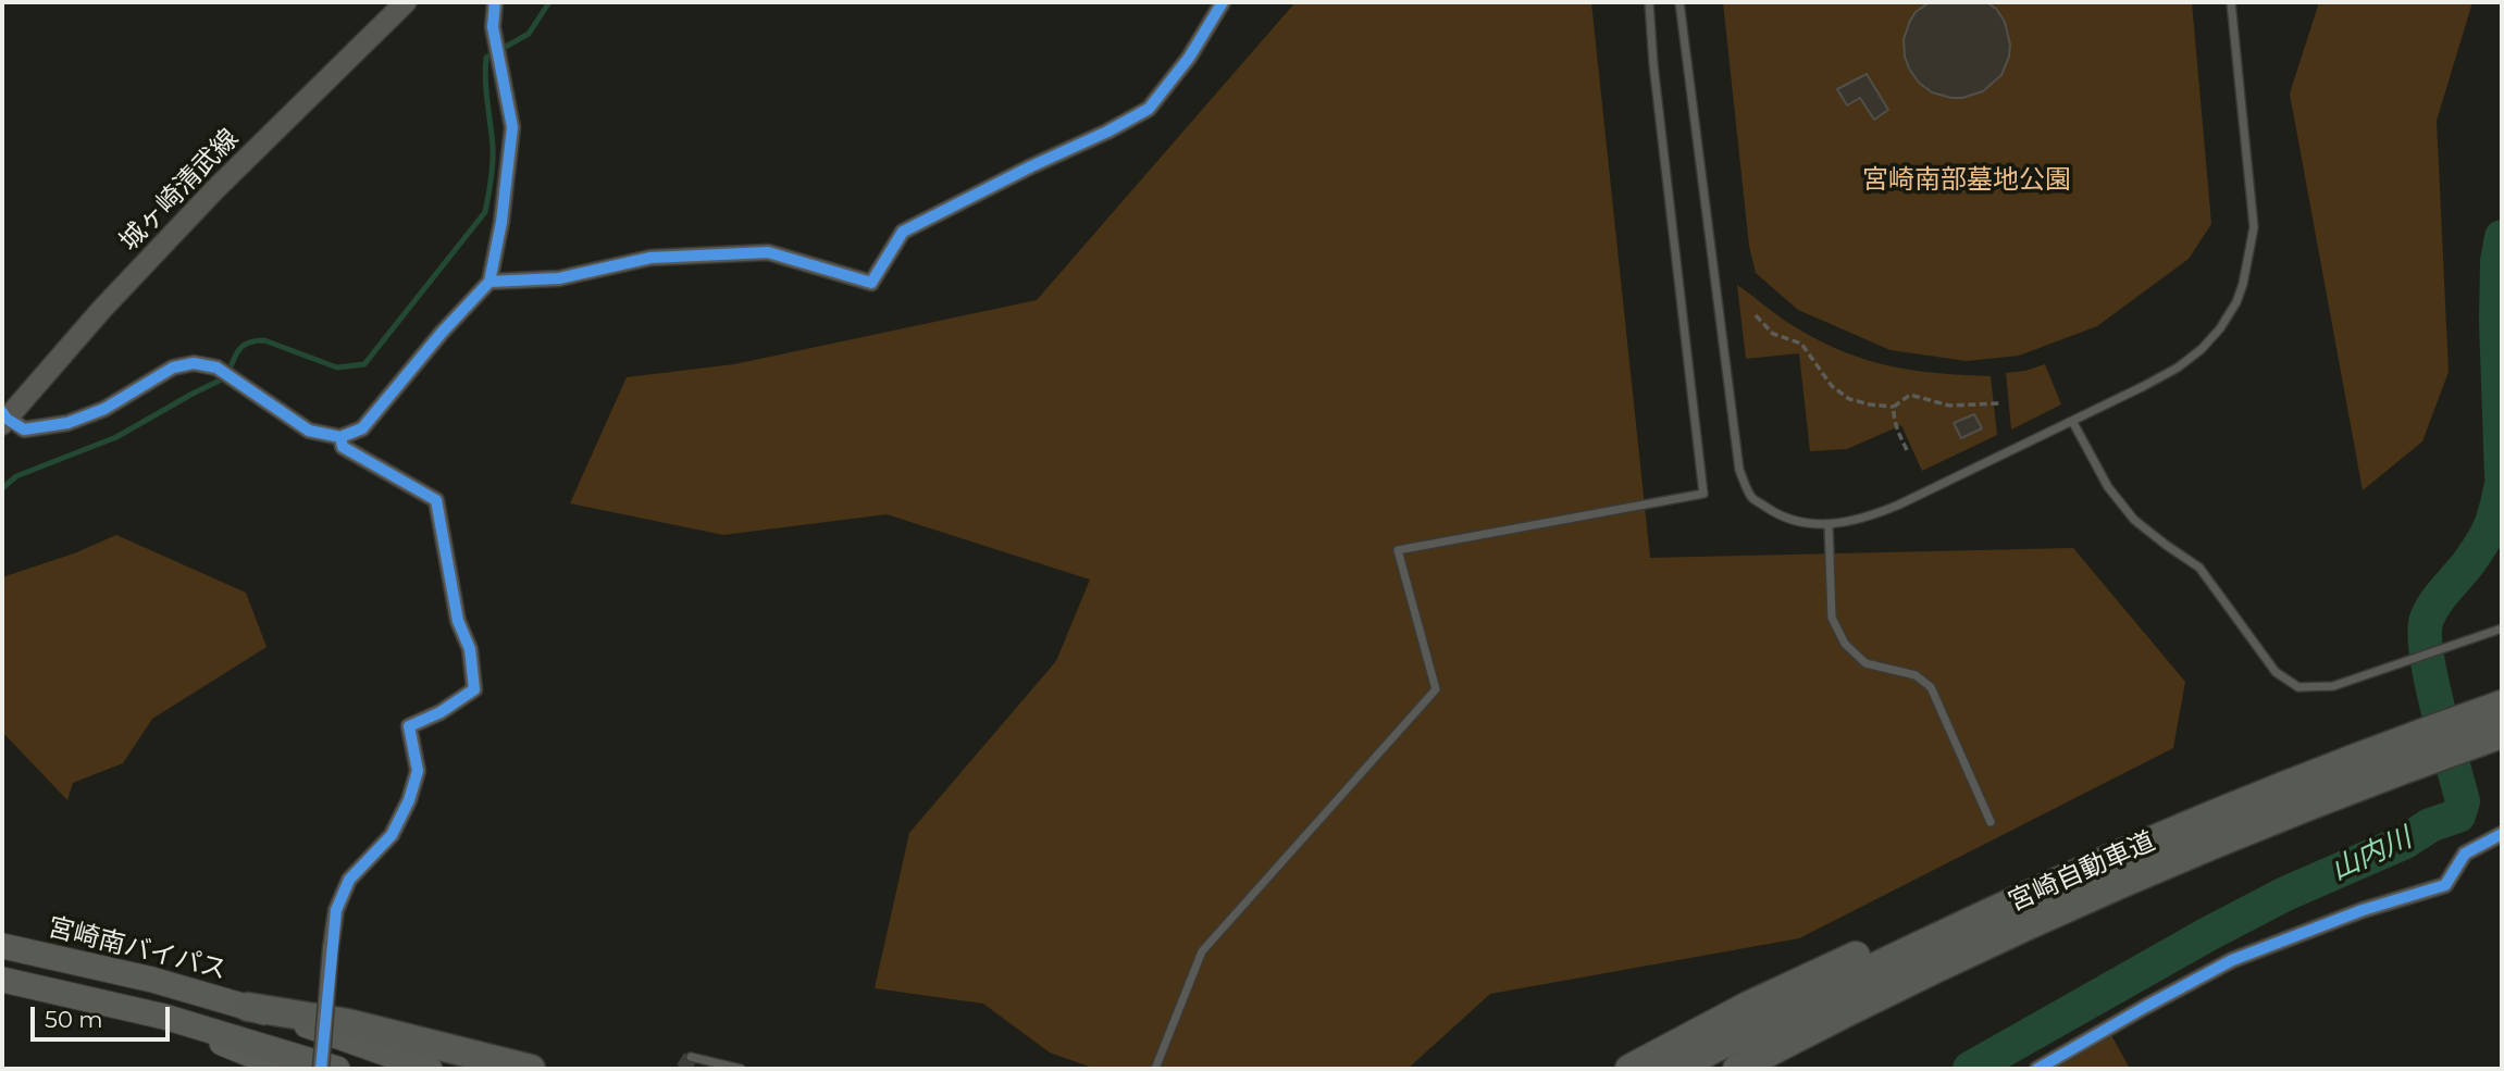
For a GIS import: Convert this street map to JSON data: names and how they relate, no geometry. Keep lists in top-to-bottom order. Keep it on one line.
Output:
{"streets":{"highway":["宮崎自動車道","宮崎南バイパス"],"main road":["城ヶ崎清武線"]},"water":["山内川"],"parks":["宮崎南部墓地公園"],"scale_bar":"50 m"}
